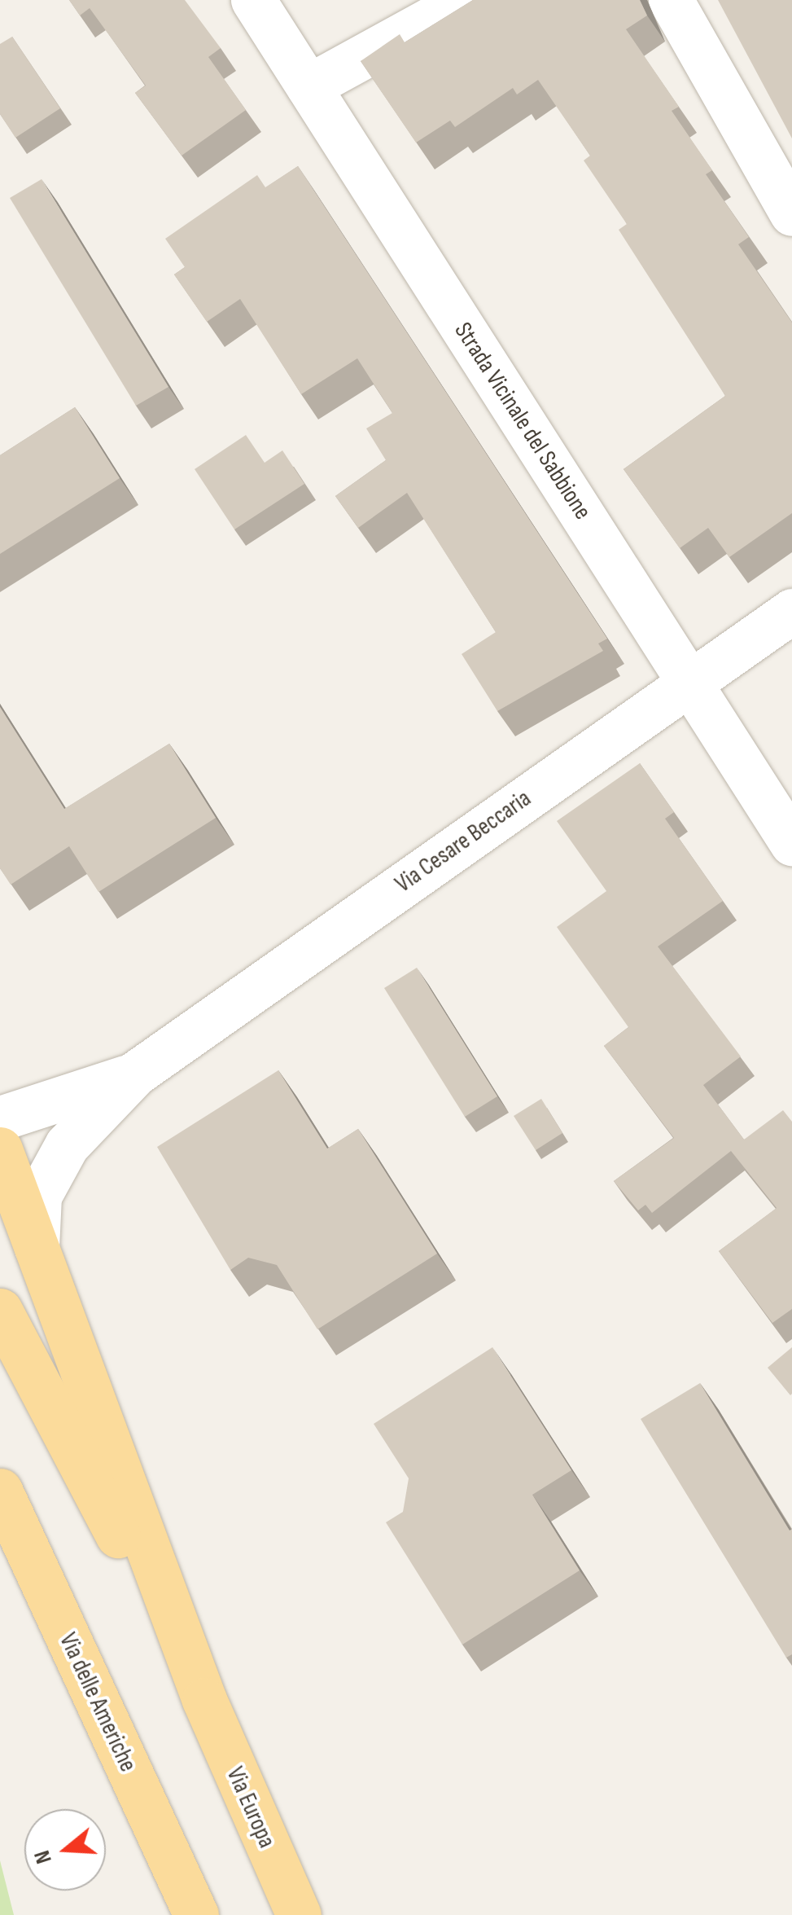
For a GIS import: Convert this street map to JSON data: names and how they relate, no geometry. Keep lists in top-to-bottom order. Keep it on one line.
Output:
{"streets":{"main road":["Via delle Americhe","Via Europa"],"street":["Strada Vicinale del Sabbione","Via Cesare Beccaria"]},"crossings":[["Strada Vicinale del Sabbione","Via Cesare Beccaria"]],"north":"left"}
